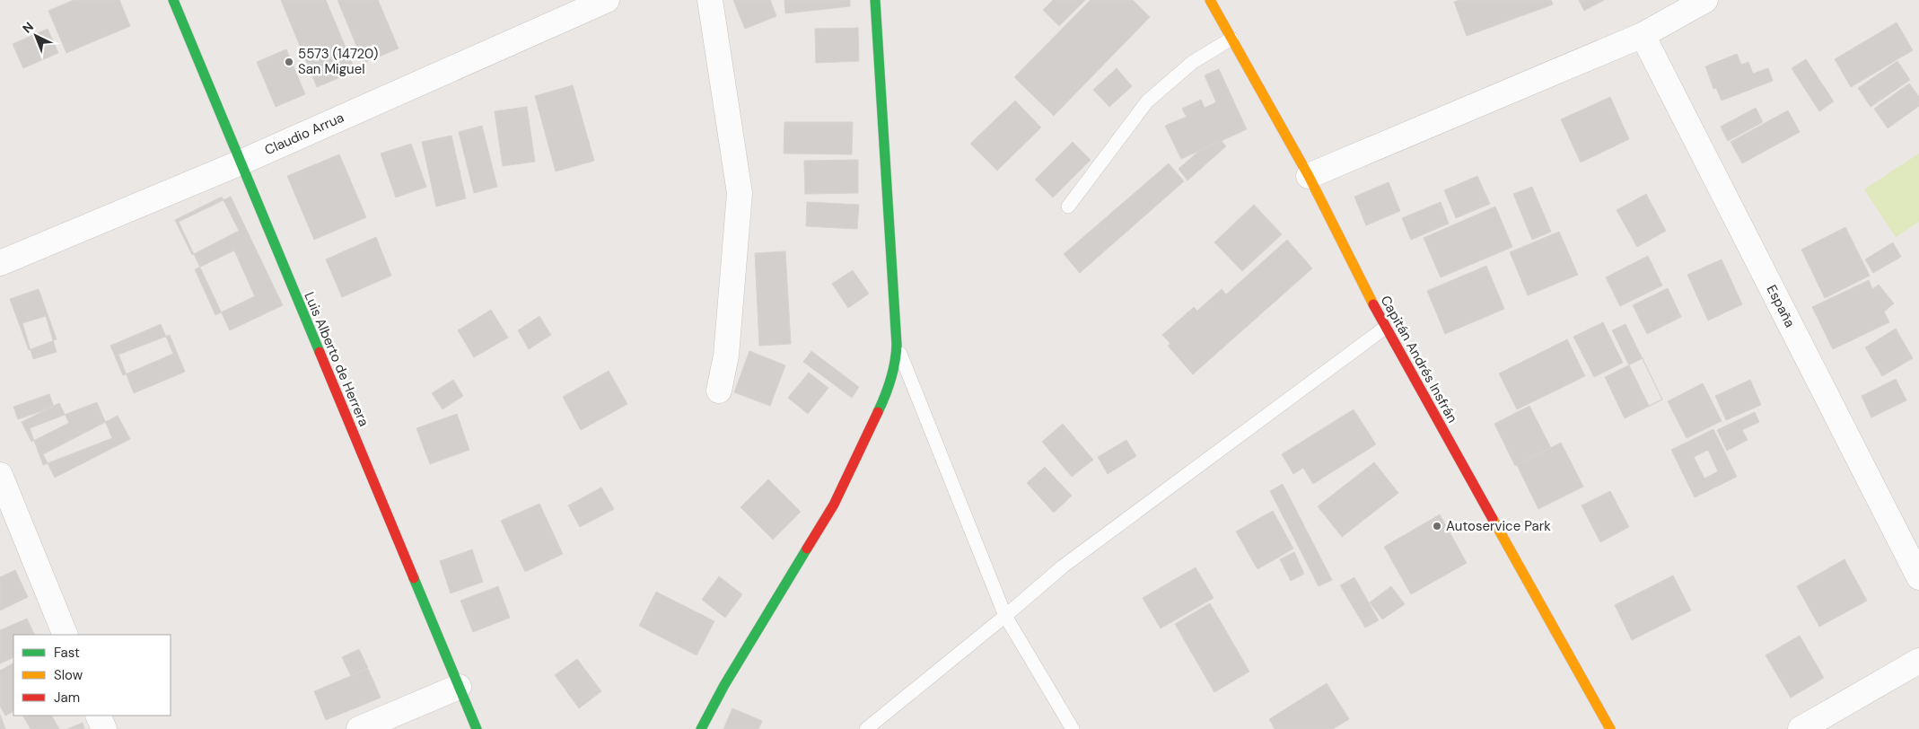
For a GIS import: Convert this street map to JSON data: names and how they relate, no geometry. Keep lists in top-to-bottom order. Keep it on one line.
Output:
{"streets":{"street":["Claudio Arrua","España","Luis Alberto de Herrera","Capitán Andrés Insfrán"]},"crossings":[["Claudio Arrua","Luis Alberto de Herrera"]],"places":["5573 (14720) San Miguel","Autoservice Park"],"legend":["Fast","Slow","Jam"],"north":"top left"}
